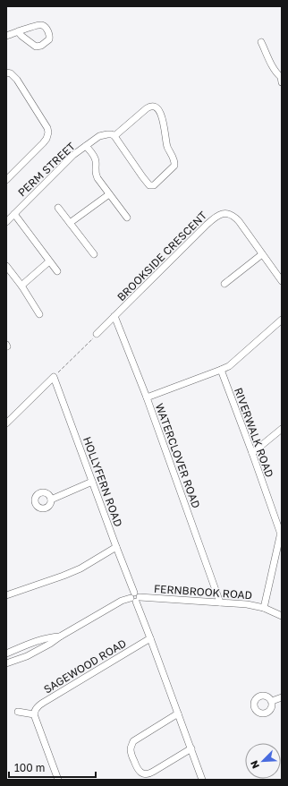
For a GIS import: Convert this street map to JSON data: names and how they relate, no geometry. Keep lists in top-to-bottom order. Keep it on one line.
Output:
{"streets":{"street":["PERM STREET","BROOKSIDE CRESCENT","RIVERWALK ROAD","WATERCLOVER ROAD","HOLLYFERN ROAD","FERNBROOK ROAD","SAGEWOOD ROAD"]},"crossings":[["BROOKSIDE CRESCENT","WATERCLOVER ROAD"],["RIVERWALK ROAD","FERNBROOK ROAD"],["WATERCLOVER ROAD","FERNBROOK ROAD"],["HOLLYFERN ROAD","FERNBROOK ROAD"],["HOLLYFERN ROAD","SAGEWOOD ROAD"]],"scale_bar":"100 m","north":"bottom left"}
